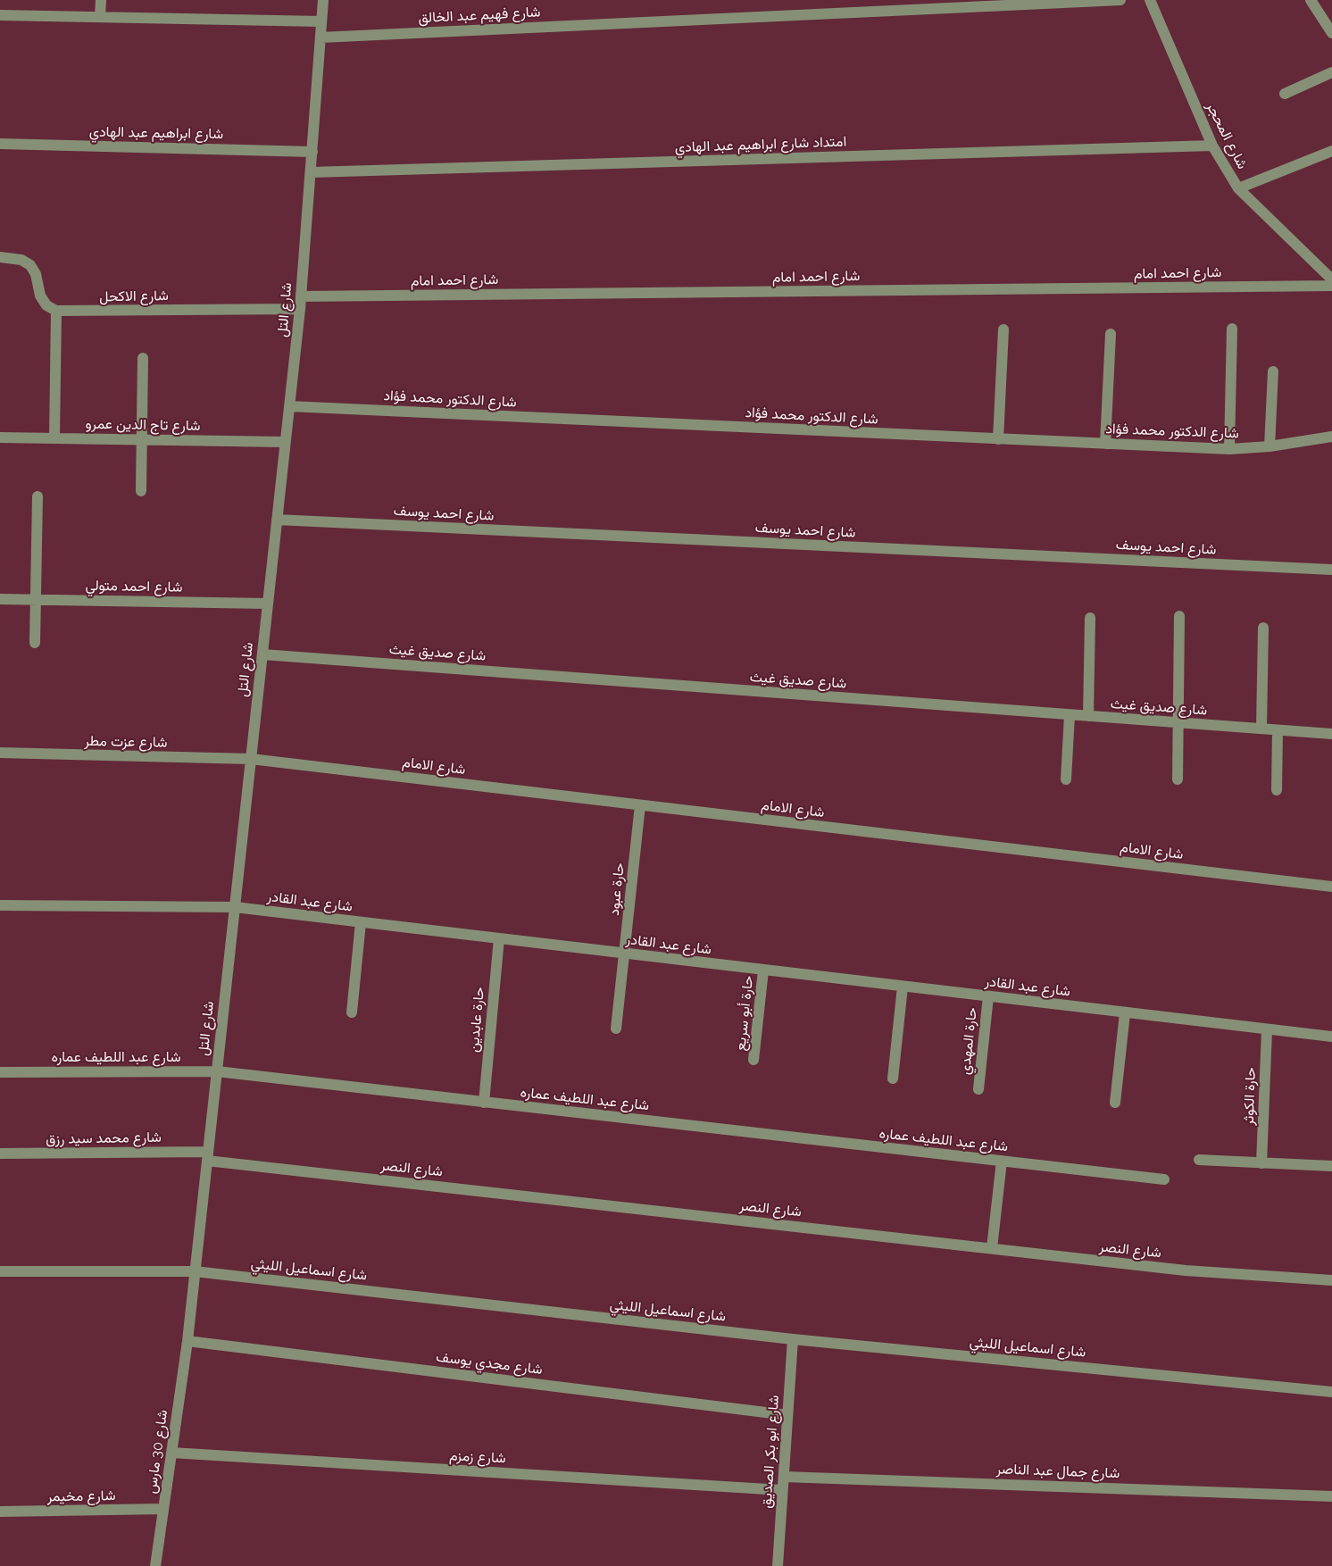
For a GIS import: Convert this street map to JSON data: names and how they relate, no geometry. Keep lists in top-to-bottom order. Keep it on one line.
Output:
{"streets":{"street":["شارع فهيم عبد الخالق","شارع ابراهيم عبد الهادي","شارع المحجر","امتداد شارع ابراهيم عبد الهادي","شارع احمد امام","شارع الاكحل","شارع التل","شارع الدكتور محمد فؤاد","شارع تاج الدين عمرو","شارع احمد يوسف","شارع احمد متولي","شارع صديق غيث","شارع عزت مطر","شارع الامام","حارة عبود","شارع عبد القادر","حارة أبو سريع","حارة عابدين","حارة المهدي","شارع عبد اللطيف عماره","حارة الكوثر","شارع محمد سيد رزق","شارع النصر","شارع اسماعيل الليثي","شارع مجدي يوسف","شارع 30 مارس","شارع ابو بكر الصديق","شارع زمزم","شارع جمال عبد الناصر","شارع مخيمر"]},"crossings":[["شارع فهيم عبد الخالق","شارع التل"],["شارع ابراهيم عبد الهادي","شارع التل"],["شارع المحجر","امتداد شارع ابراهيم عبد الهادي"],["امتداد شارع ابراهيم عبد الهادي","شارع التل"],["شارع احمد امام","شارع التل"],["شارع الاكحل","شارع التل"],["شارع التل","شارع الدكتور محمد فؤاد"],["شارع التل","شارع تاج الدين عمرو"],["شارع التل","شارع احمد يوسف"],["شارع التل","شارع احمد متولي"],["شارع التل","شارع صديق غيث"],["شارع التل","شارع عزت مطر"],["شارع التل","شارع الامام"],["شارع التل","شارع عبد القادر"],["شارع التل","شارع عبد اللطيف عماره"],["شارع التل","شارع محمد سيد رزق"],["شارع التل","شارع النصر"],["شارع التل","شارع اسماعيل الليثي"],["شارع التل","شارع مجدي يوسف"],["شارع التل","شارع 30 مارس"],["شارع عزت مطر","شارع الامام"],["شارع الامام","حارة عبود"],["حارة عبود","شارع عبد القادر"],["شارع عبد القادر","حارة أبو سريع"],["شارع عبد القادر","حارة عابدين"],["شارع عبد القادر","حارة المهدي"],["شارع عبد القادر","حارة الكوثر"],["حارة عابدين","شارع عبد اللطيف عماره"],["شارع محمد سيد رزق","شارع النصر"],["شارع اسماعيل الليثي","شارع ابو بكر الصديق"],["شارع مجدي يوسف","شارع 30 مارس"],["شارع مجدي يوسف","شارع ابو بكر الصديق"],["شارع 30 مارس","شارع زمزم"],["شارع 30 مارس","شارع مخيمر"],["شارع ابو بكر الصديق","شارع زمزم"],["شارع ابو بكر الصديق","شارع جمال عبد الناصر"]]}
